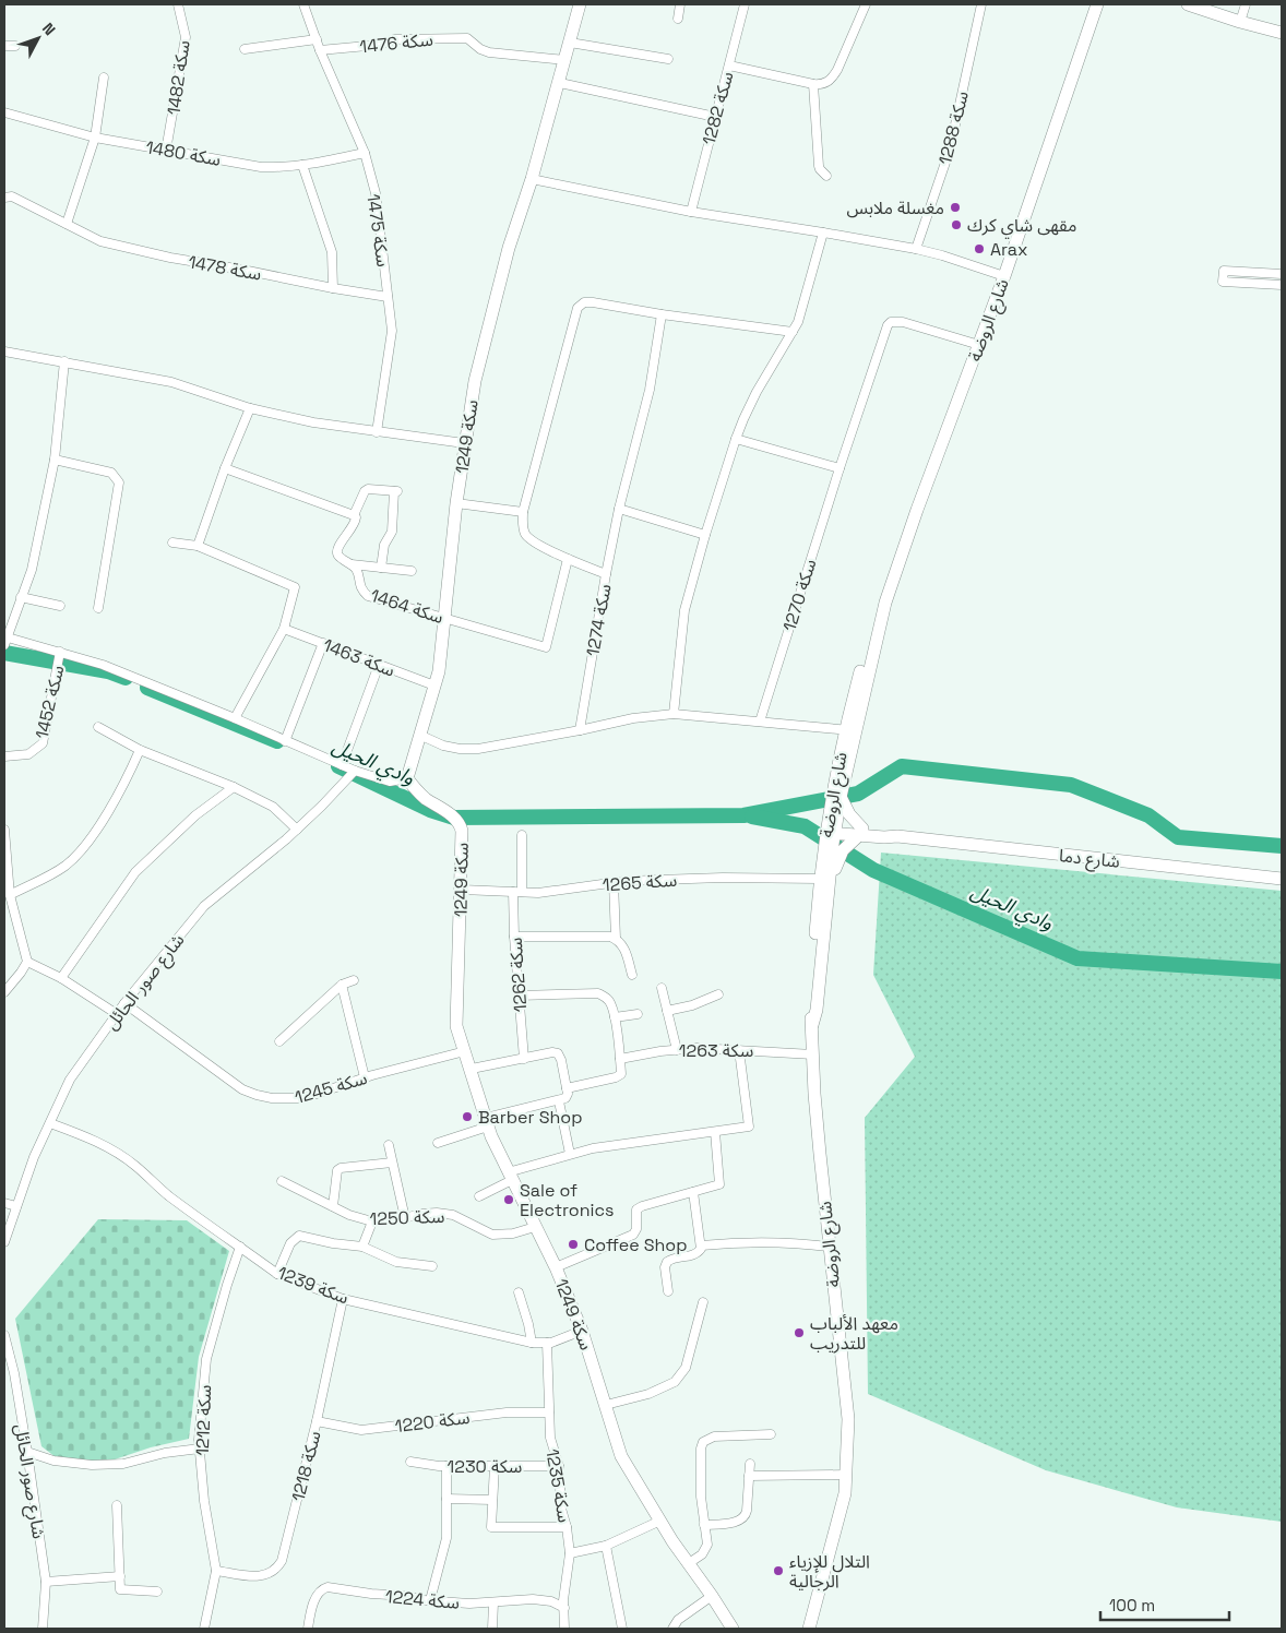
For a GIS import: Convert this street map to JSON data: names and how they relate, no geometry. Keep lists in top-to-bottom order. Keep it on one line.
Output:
{"streets":{"main road":["شارع الروضة","سكة 1249","شارع دما"],"street":["سكة 1476","سكة 1482","سكة 1282","سكة 1288","سكة 1480","سكة 1475","سكة 1478","سكة 1270","سكة 1464","سكة 1274","سكة 1463","سكة 1452","سكة 1265","سكة 1262","شارع صور الحائل","سكة 1263","سكة 1245","سكة 1250","سكة 1239","سكة 1212","سكة 1220","سكة 1218","سكة 1230","سكة 1235","سكة 1224"]},"crossings":[["سكة 1476","سكة 1475"],["سكة 1476","سكة 1249"],["سكة 1482","سكة 1480"],["سكة 1480","سكة 1475"],["سكة 1475","سكة 1478"],["شارع الروضة","سكة 1270"],["شارع الروضة","شارع دما"],["شارع الروضة","سكة 1265"],["شارع الروضة","سكة 1263"],["سكة 1249","سكة 1464"],["سكة 1249","سكة 1463"],["سكة 1249","سكة 1265"],["سكة 1249","سكة 1245"],["سكة 1249","سكة 1250"],["سكة 1249","سكة 1239"],["سكة 1265","سكة 1262"],["شارع صور الحائل","سكة 1245"],["شارع صور الحائل","سكة 1239"],["سكة 1239","سكة 1212"],["سكة 1239","سكة 1218"],["سكة 1239","سكة 1235"],["سكة 1212","سكة 1218"],["سكة 1220","سكة 1218"],["سكة 1220","سكة 1235"],["سكة 1230","سكة 1235"],["سكة 1235","سكة 1224"]],"water":["وادي الحيل"],"places":["مغسلة ملابس","مقهى شاي كرك","Arax","Barber Shop","Sale of Electronics","Coffee Shop","معهد الألباب للتدريب","التلال للإزياء الرجالية"],"scale_bar":"100 m","north":"top right"}
